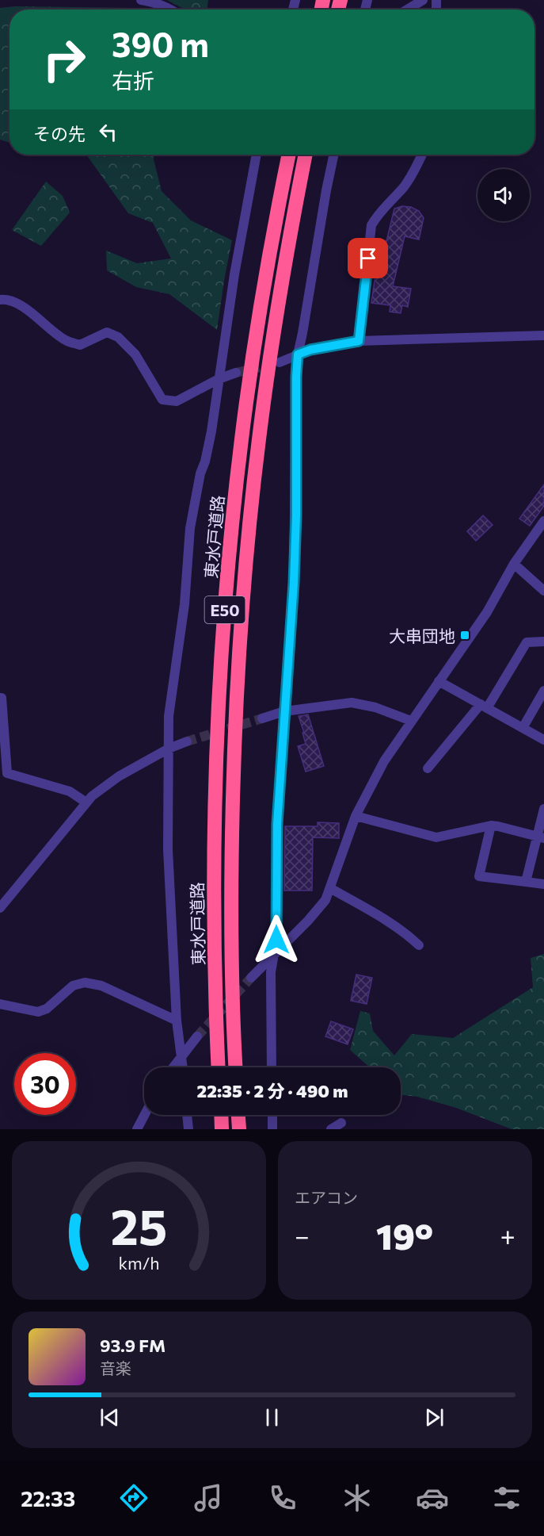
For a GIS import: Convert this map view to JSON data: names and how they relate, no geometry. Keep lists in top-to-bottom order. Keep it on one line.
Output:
{"streets":{"highway":["東水戸道路","E50"]},"places":{"transit":["大串団地"]},"page":{"turn":["390 m","右折"],"then":"その先","limit":"30","trip":"22:35 · 2 分 · 490 m","tile":"エアコン","heat":["−","19°","+"],"song":["93.9 FM","音楽"],"tabs":"22:33","gauge":["25","km/h"]}}
